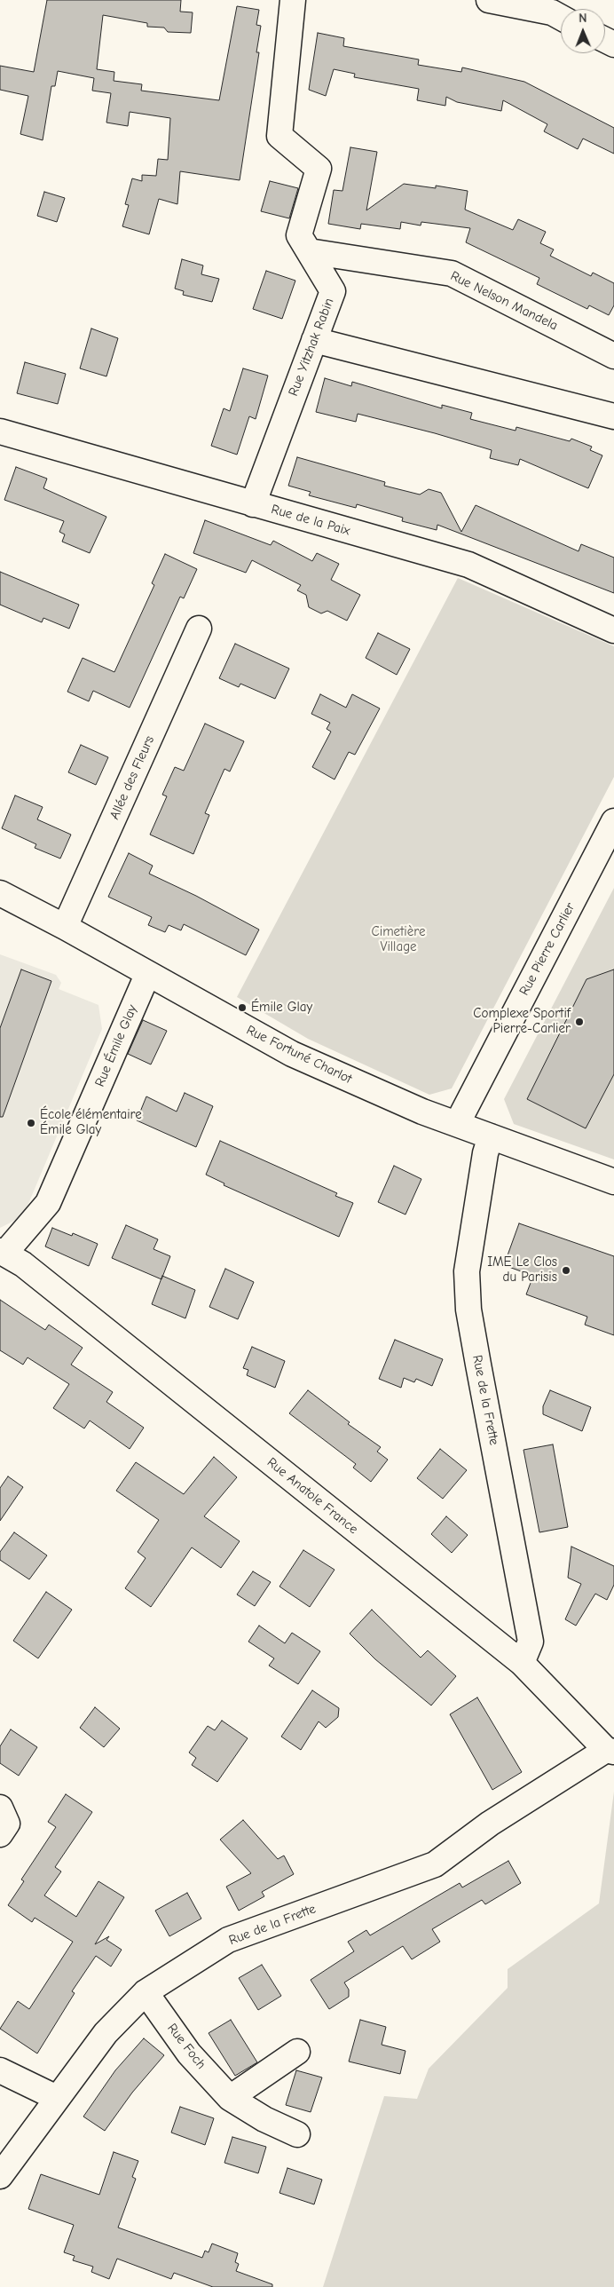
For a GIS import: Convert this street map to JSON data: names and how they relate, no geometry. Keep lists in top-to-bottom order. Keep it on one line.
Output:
{"streets":{"street":["Rue Nelson Mandela","Rue Yitzhak Rabin","Rue de la Paix","Allée des Fleurs","Rue Pierre Carlier","Rue Émile Glay","Rue Fortuné Charlot","Rue de la Frette","Rue Anatole France","Rue Foch"]},"crossings":[["Rue Nelson Mandela","Rue Yitzhak Rabin"],["Rue Yitzhak Rabin","Rue de la Paix"],["Allée des Fleurs","Rue Fortuné Charlot"],["Rue Pierre Carlier","Rue Fortuné Charlot"],["Rue Émile Glay","Rue Fortuné Charlot"],["Rue Émile Glay","Rue Anatole France"],["Rue Fortuné Charlot","Rue de la Frette"],["Rue de la Frette","Rue Anatole France"],["Rue de la Frette","Rue Foch"]],"parks":["Cimetière Village"],"places":["Émile Glay","Complexe Sportif Pierre-Carlier","École élémentaire Émile Glay","IME Le Clos du Parisis"],"north":"top"}
